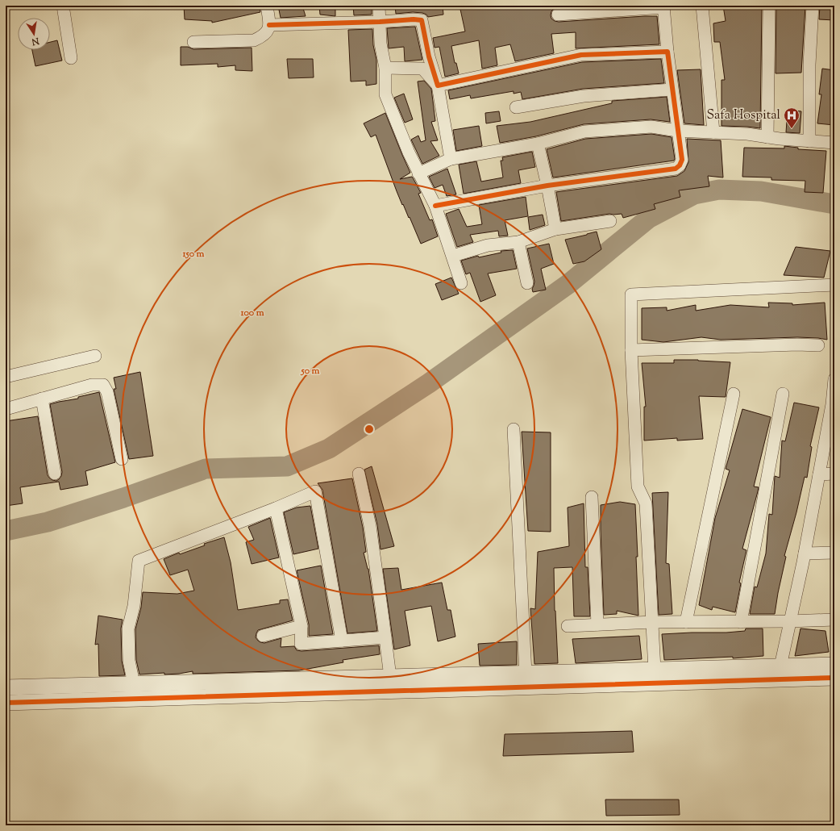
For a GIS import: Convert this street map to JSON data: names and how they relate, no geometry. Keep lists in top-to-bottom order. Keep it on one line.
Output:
{"places":{"hospital":["Safa Hospital"]},"north":"bottom","rings":["150 m","100 m","50 m"]}
